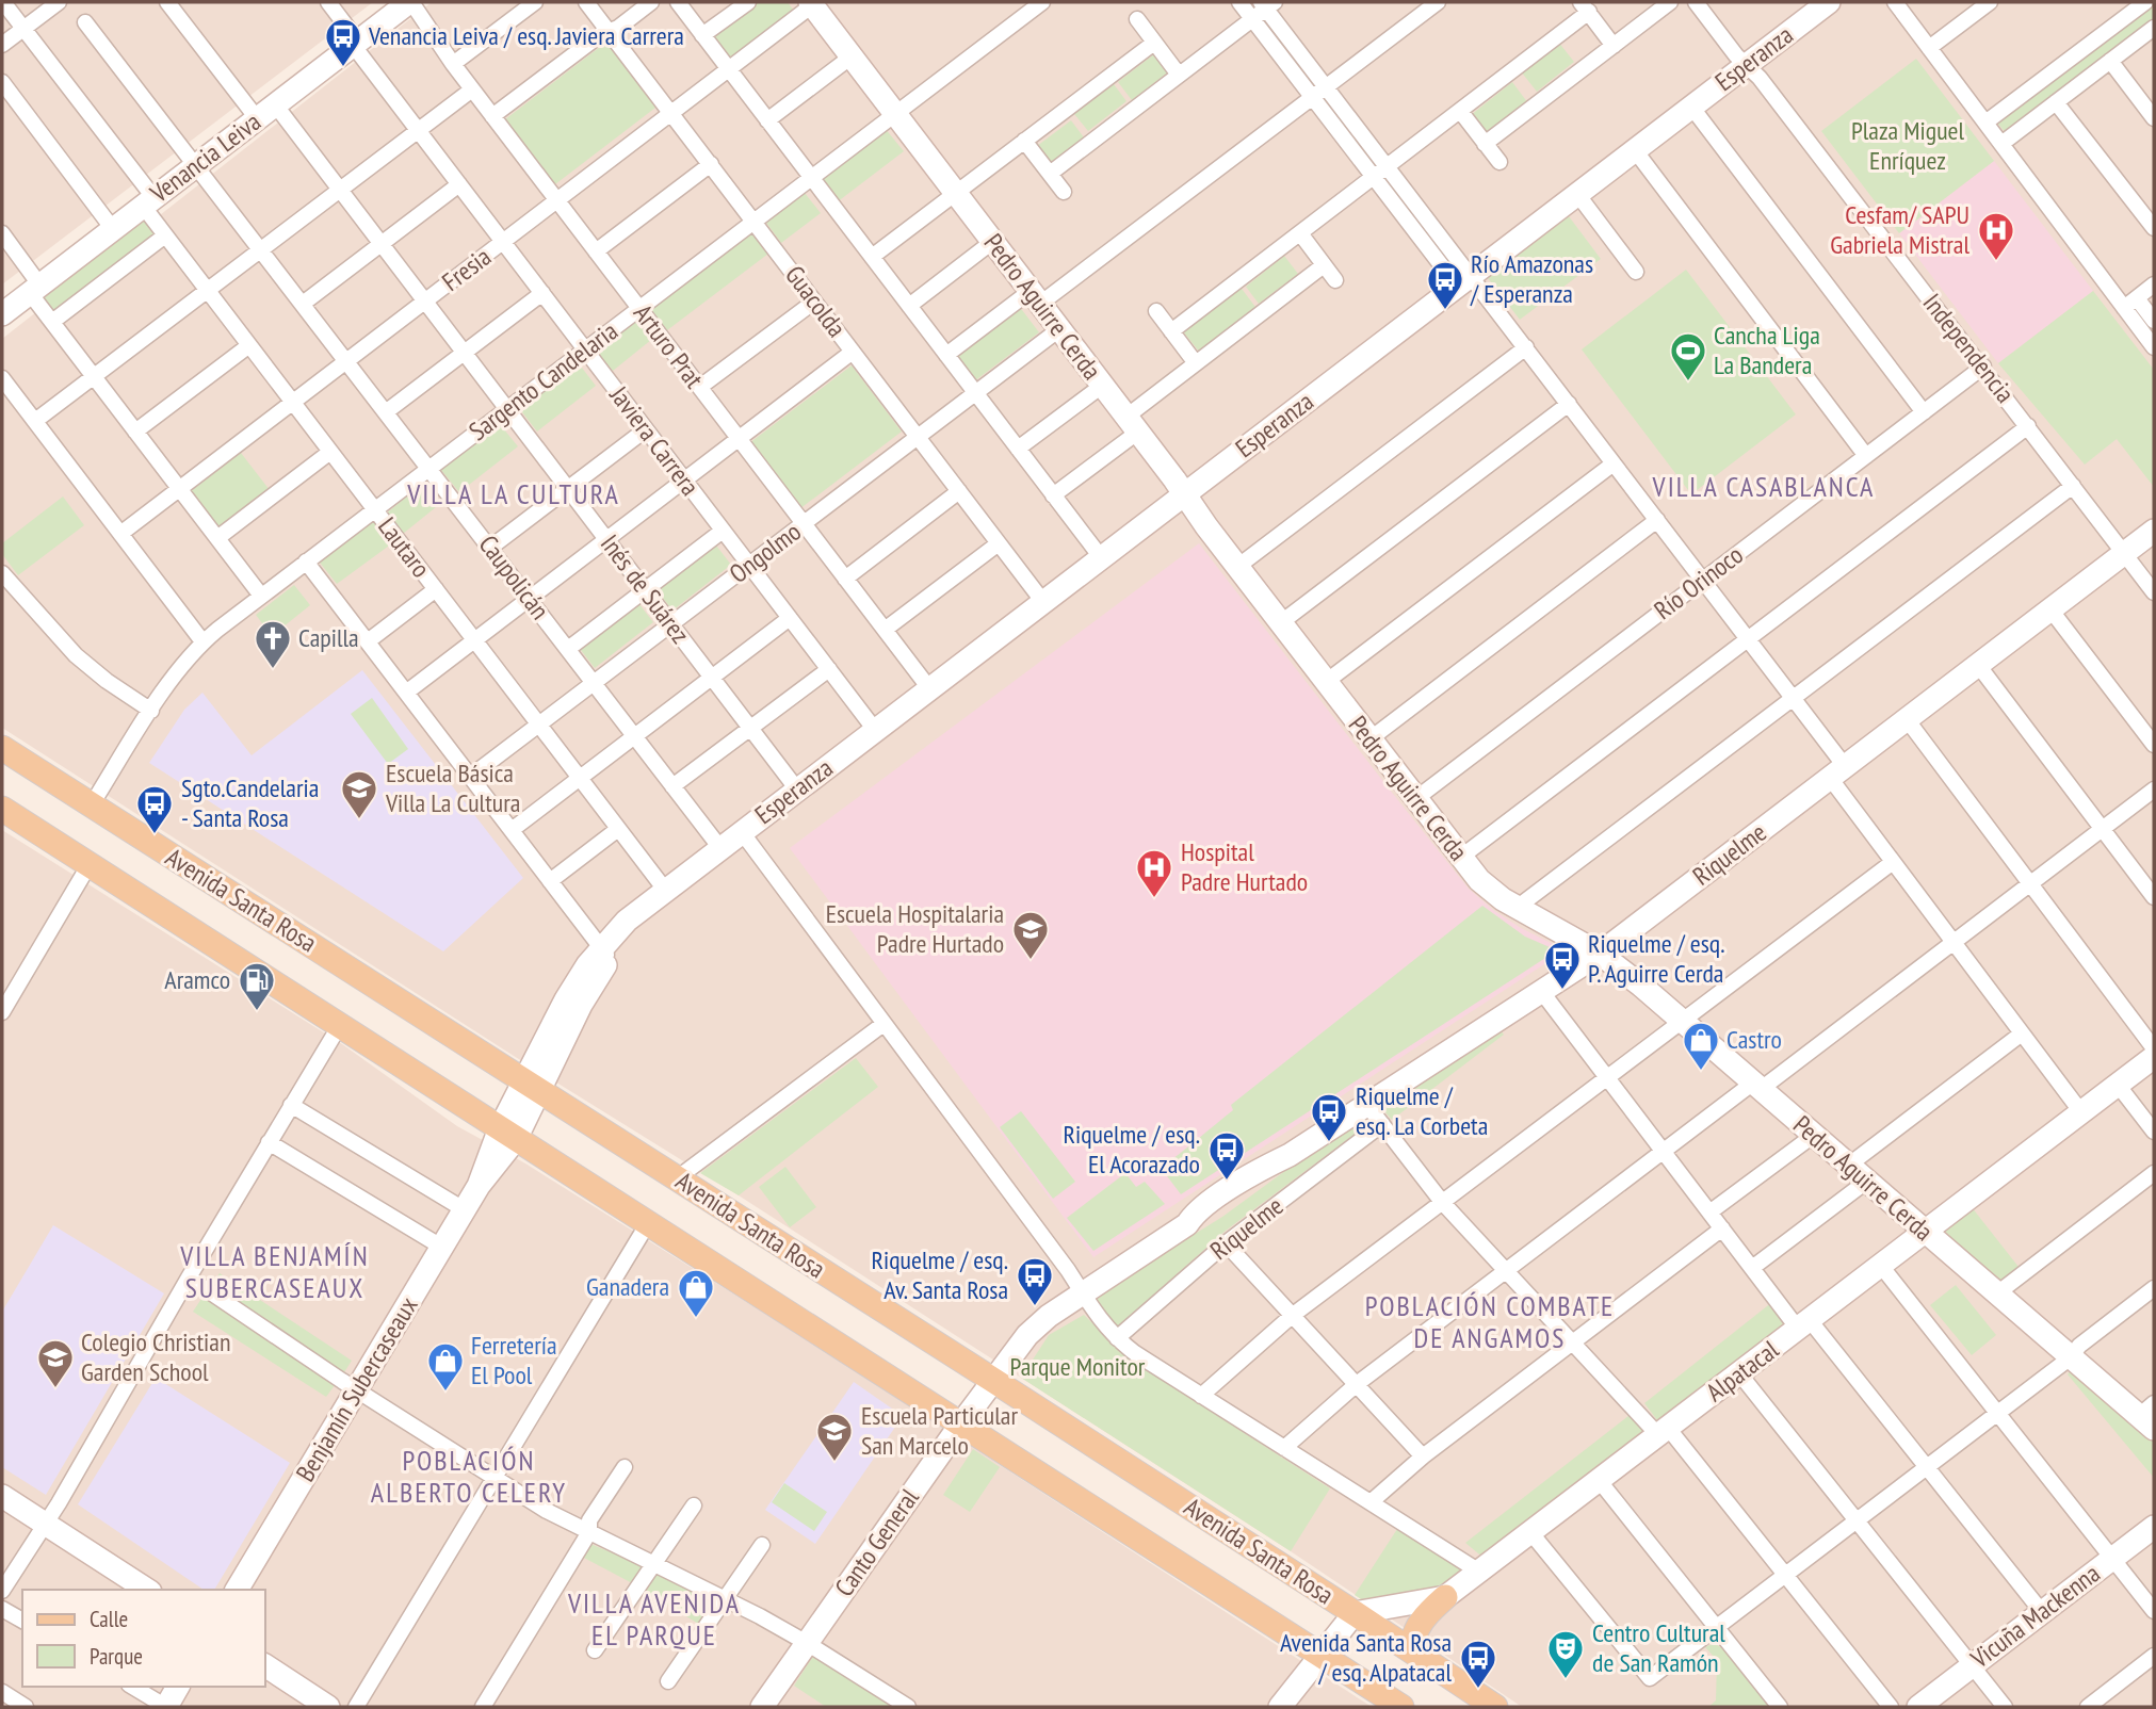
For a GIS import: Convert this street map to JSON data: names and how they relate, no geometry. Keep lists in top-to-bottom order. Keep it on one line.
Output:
{"streets":{"main road":["Avenida Santa Rosa"],"street":["Esperanza","Venancia Leiva","Fresia","Guacolda","Pedro Aguirre Cerda","Arturo Prat","Independencia","Sargento Candelaria","Javiera Carrera","Lautaro","Ongolmo","Caupolicán","Río Orinoco","Inés de Suárez","Riquelme","Alpatacal","Benjamín Subercaseaux","Canto General","Vicuña Mackenna"]},"crossings":[["Esperanza","Guacolda"],["Esperanza","Pedro Aguirre Cerda"],["Esperanza","Arturo Prat"],["Esperanza","Independencia"],["Esperanza","Javiera Carrera"],["Esperanza","Lautaro"],["Esperanza","Caupolicán"],["Esperanza","Inés de Suárez"],["Esperanza","Avenida Santa Rosa"],["Esperanza","Benjamín Subercaseaux"],["Venancia Leiva","Arturo Prat"],["Venancia Leiva","Javiera Carrera"],["Venancia Leiva","Lautaro"],["Venancia Leiva","Caupolicán"],["Venancia Leiva","Inés de Suárez"],["Fresia","Guacolda"],["Fresia","Pedro Aguirre Cerda"],["Fresia","Arturo Prat"],["Fresia","Javiera Carrera"],["Fresia","Lautaro"],["Fresia","Caupolicán"],["Fresia","Inés de Suárez"],["Guacolda","Sargento Candelaria"],["Guacolda","Ongolmo"],["Pedro Aguirre Cerda","Sargento Candelaria"],["Pedro Aguirre Cerda","Ongolmo"],["Pedro Aguirre Cerda","Río Orinoco"],["Pedro Aguirre Cerda","Riquelme"],["Pedro Aguirre Cerda","Alpatacal"],["Arturo Prat","Sargento Candelaria"],["Arturo Prat","Ongolmo"],["Independencia","Río Orinoco"],["Independencia","Riquelme"],["Sargento Candelaria","Javiera Carrera"],["Sargento Candelaria","Lautaro"],["Sargento Candelaria","Caupolicán"],["Sargento Candelaria","Inés de Suárez"],["Sargento Candelaria","Avenida Santa Rosa"],["Javiera Carrera","Ongolmo"],["Lautaro","Ongolmo"],["Ongolmo","Caupolicán"],["Ongolmo","Inés de Suárez"],["Riquelme","Avenida Santa Rosa"],["Riquelme","Canto General"],["Avenida Santa Rosa","Alpatacal"],["Avenida Santa Rosa","Benjamín Subercaseaux"],["Avenida Santa Rosa","Canto General"]],"districts":["VILLA CASABLANCA","VILLA LA CULTURA","VILLA BENJAMÍN SUBERCASEAUX","POBLACIÓN COMBATE DE ANGAMOS","POBLACIÓN ALBERTO CELERY","VILLA AVENIDA EL PARQUE"],"parks":["Plaza Miguel Enríquez","Parque Monitor"],"places":{"bus stop":["Venancia Leiva / esq. Javiera Carrera","Río Amazonas / Esperanza","Sgto.Candelaria - Santa Rosa","Riquelme / esq. P. Aguirre Cerda","Riquelme / esq. La Corbeta","Riquelme / esq. El Acorazado","Riquelme / esq. Av. Santa Rosa","Avenida Santa Rosa / esq. Alpatacal"],"hospital":["Cesfam/ SAPU Gabriela Mistral","Hospital Padre Hurtado"],"sports":["Cancha Liga La Bandera"],"church":["Capilla"],"school or university":["Escuela Básica Villa La Cultura","Escuela Hospitalaria Padre Hurtado","Colegio Christian Garden School","Escuela Particular San Marcelo"],"fuel station":["Aramco"],"shop":["Castro","Ganadera","Ferretería El Pool"],"theatre":["Centro Cultural de San Ramón"]},"legend":["Calle","Parque"]}
